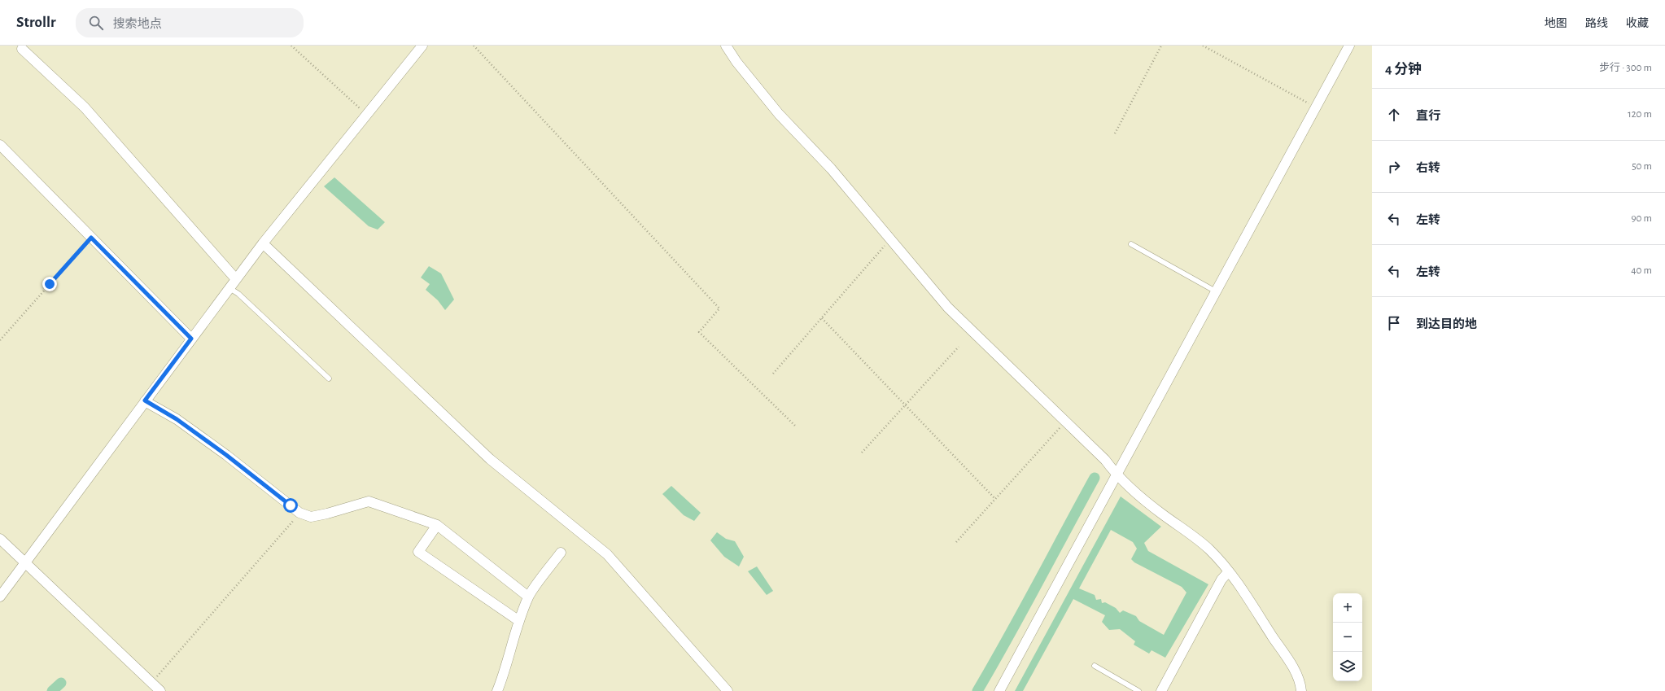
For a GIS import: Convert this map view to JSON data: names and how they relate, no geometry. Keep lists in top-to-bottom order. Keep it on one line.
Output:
{"page":{"header":"Strollr","search":"搜索地点","nav":["地图","路线","收藏"],"heading":["4 分钟","步行 · 300 m"],"list":[["直行","120 m"],["右转","50 m"],["左转","90 m"],["左转","40 m"],"到达目的地"],"map_buttons":["+","−"]}}
